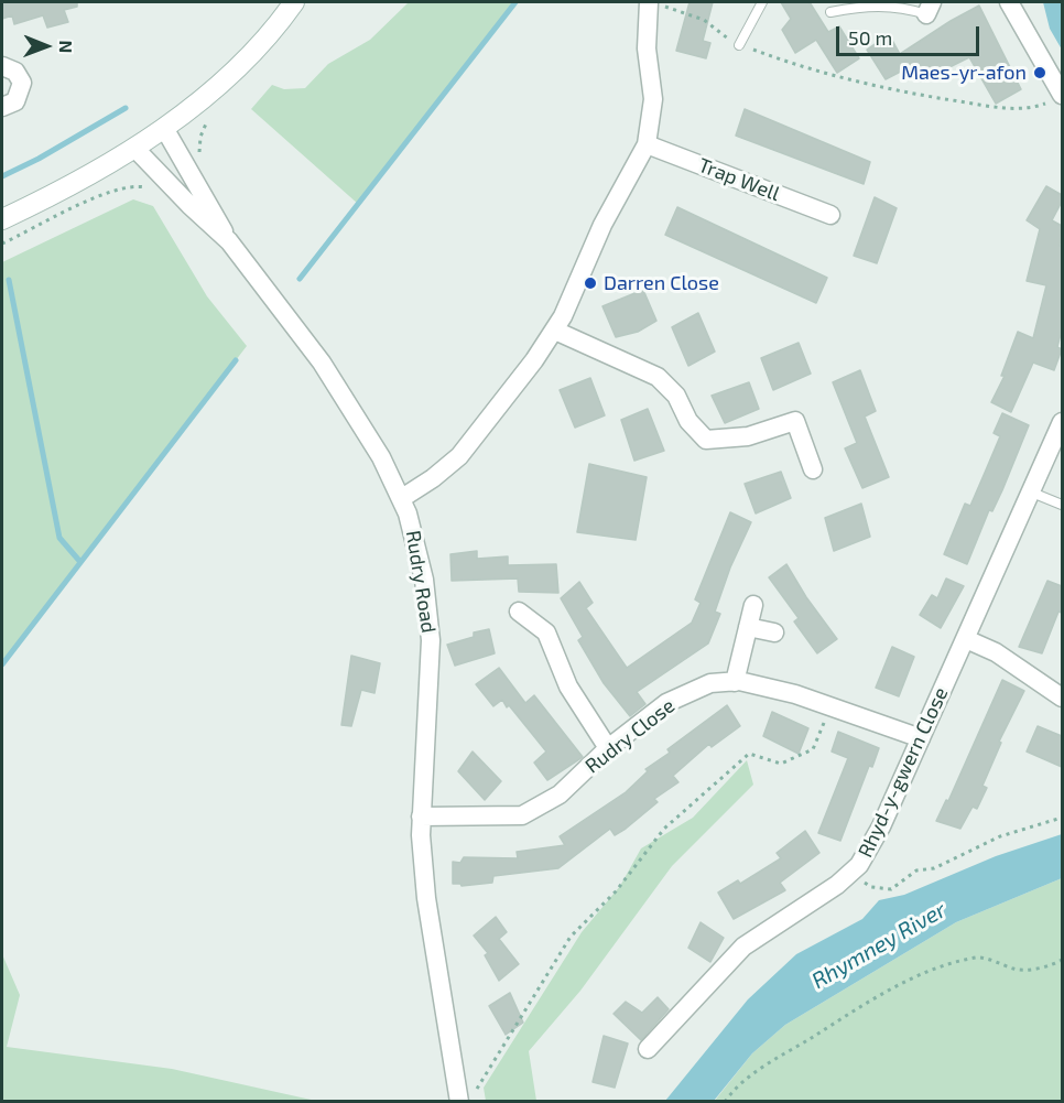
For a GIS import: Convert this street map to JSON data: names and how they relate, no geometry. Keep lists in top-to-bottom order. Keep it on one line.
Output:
{"streets":{"street":["Trap Well","Rudry Road","Rudry Close","Rhyd-y-gwern Close"]},"crossings":[["Rudry Road","Rudry Close"],["Rudry Close","Rhyd-y-gwern Close"]],"water":["Rhymney River"],"places":["Maes-yr-afon","Darren Close"],"scale_bar":"50 m","north":"right"}
